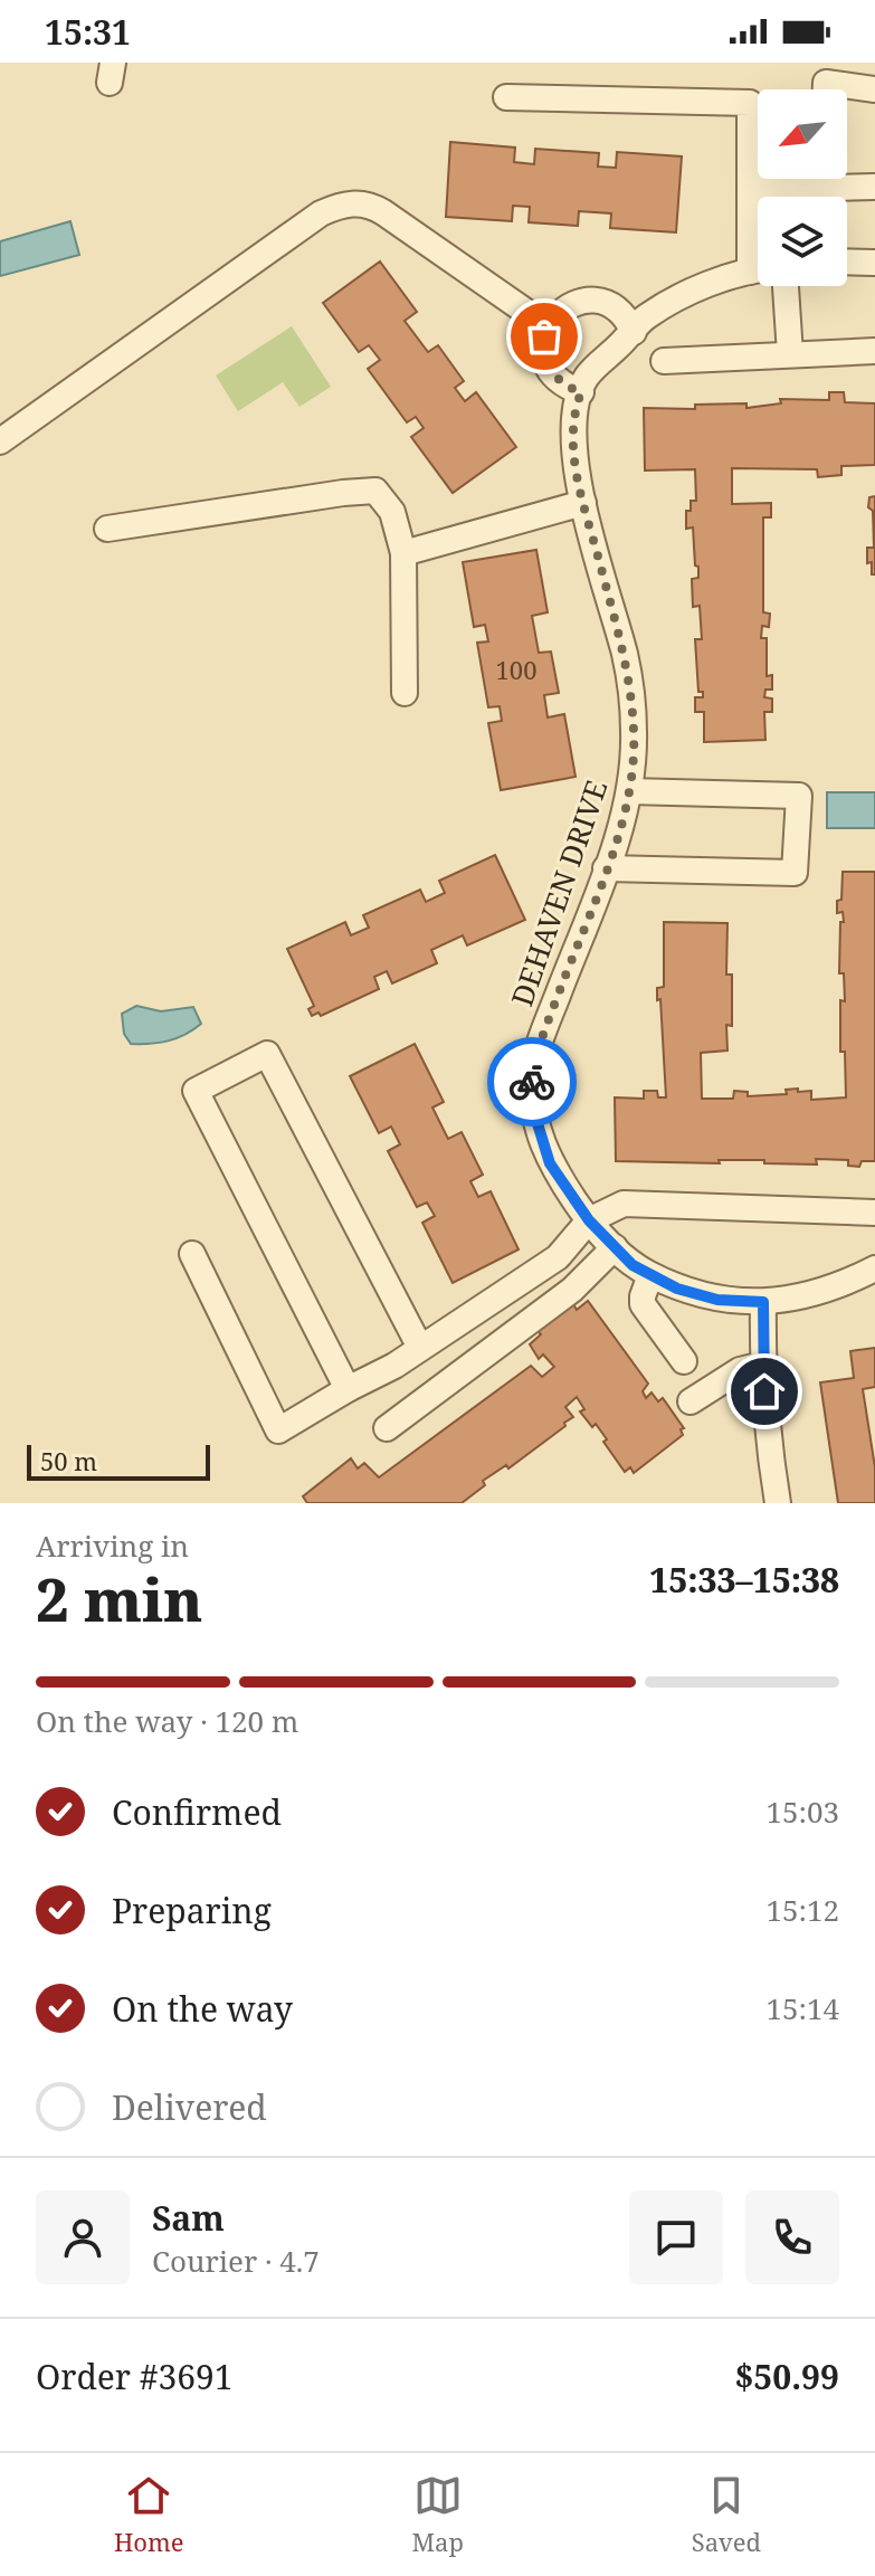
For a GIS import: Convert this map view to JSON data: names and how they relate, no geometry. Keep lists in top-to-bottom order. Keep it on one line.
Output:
{"streets":{"street":["DEHAVEN DRIVE"]},"house_numbers":["100"],"scale_bar":"50 m","north":"bottom left","page":{"status":"15:31","scale":"50 m","heading":["2 min","Arriving in","15:33–15:38"],"panel":["Sam","Courier · 4.7","Order #3691","$50.99"],"bar":"On the way · 120 m","list":[["Confirmed","15:03"],["Preparing","15:12"],["On the way","15:14"],"Delivered"],"tabs":["Home","Map","Saved"]}}
